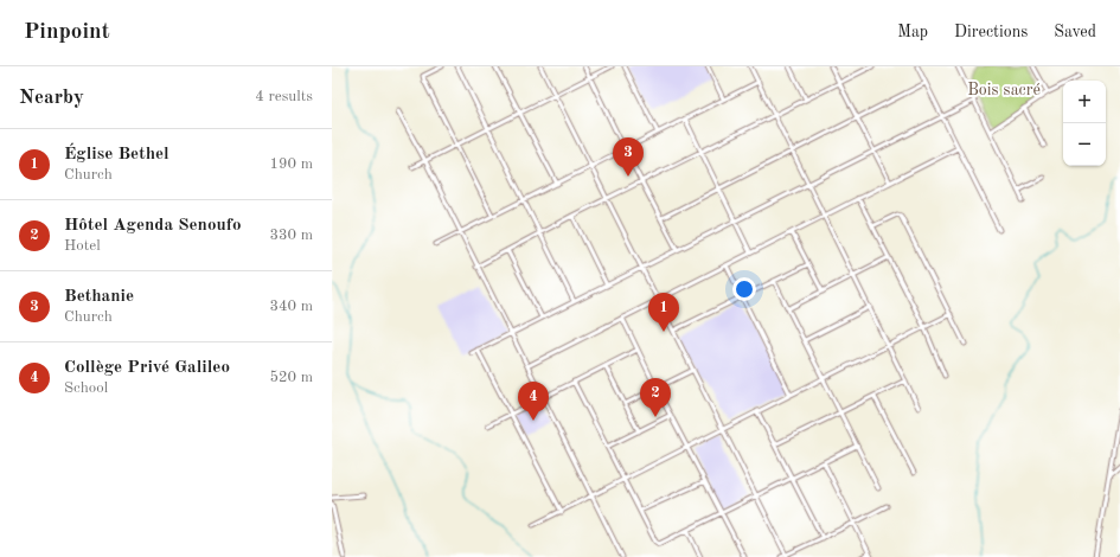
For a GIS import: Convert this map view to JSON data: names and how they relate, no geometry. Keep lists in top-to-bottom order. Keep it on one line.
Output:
{"parks":["Bois sacré"],"page":{"header":"Pinpoint","nav":["Map","Directions","Saved"],"heading":["Nearby","4 results"],"map_buttons":["+","−"],"list":[{"mark":"1","name":"Église Bethel","note":"Church","value":"190 m"},{"mark":"2","name":"Hôtel Agenda Senoufo","note":"Hotel","value":"330 m"},{"mark":"3","name":"Bethanie","note":"Church","value":"340 m"},{"mark":"4","name":"Collège Privé Galileo","note":"School","value":"520 m"}],"pins":["3","1","2","4"]}}
